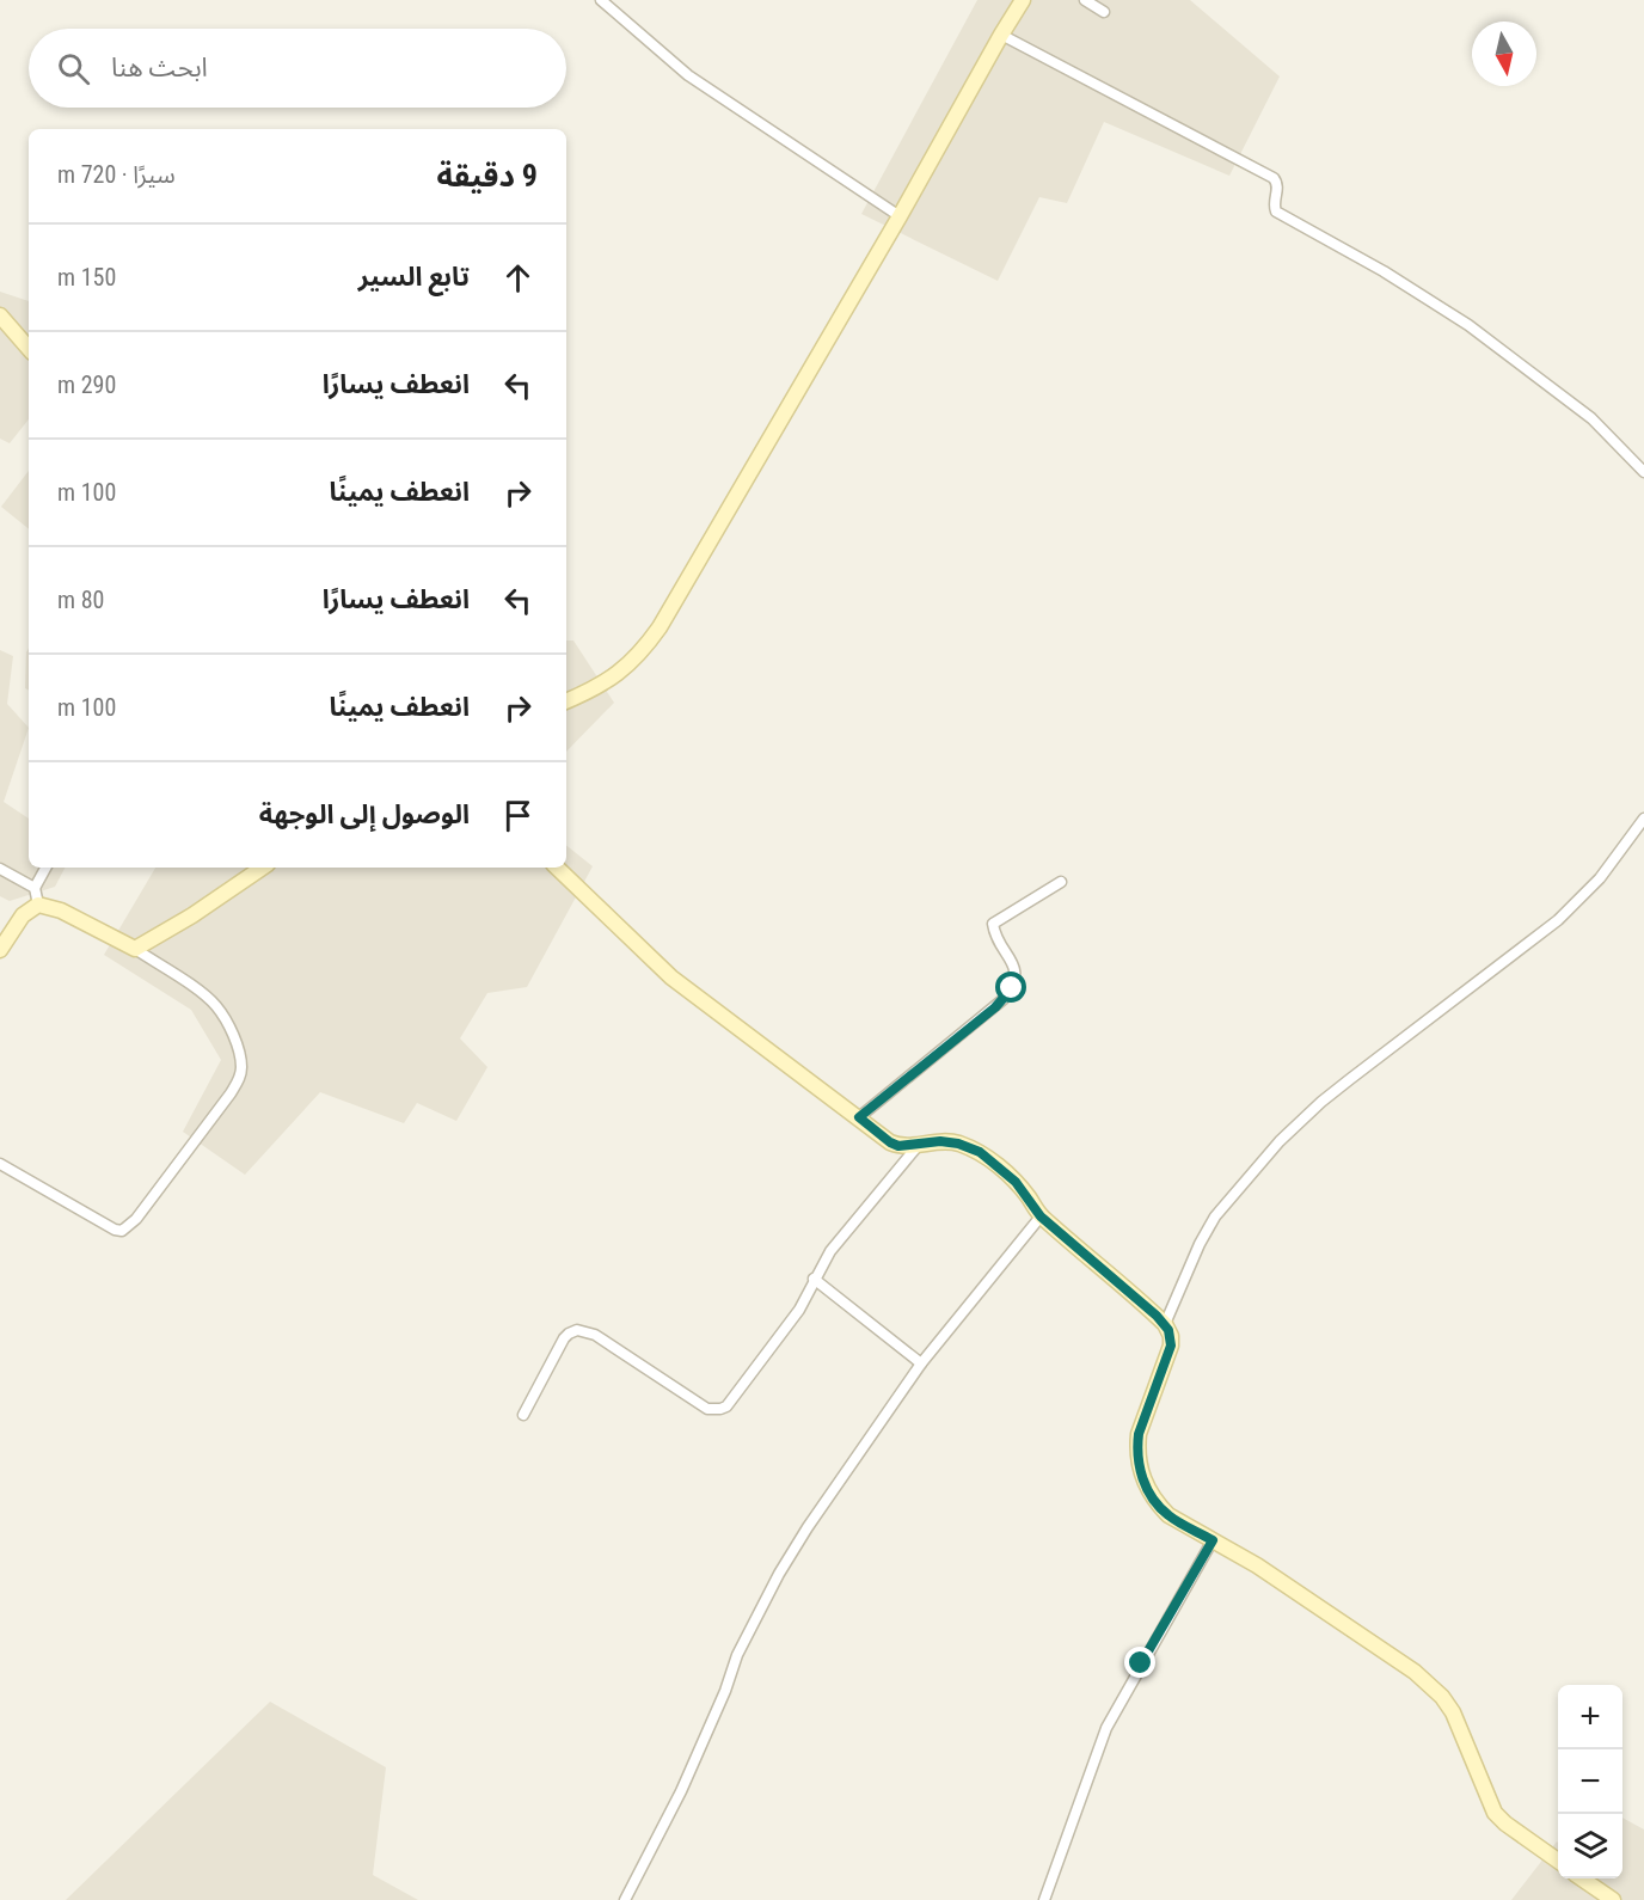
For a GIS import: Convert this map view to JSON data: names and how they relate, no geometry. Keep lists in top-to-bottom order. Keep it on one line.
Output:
{"north":"bottom","page":{"search":"ابحث هنا","heading":["9 دقيقة","سيرًا · 720 m"],"list":[["تابع السير","150 m"],["انعطف يسارًا","290 m"],["انعطف يمينًا","100 m"],["انعطف يسارًا","80 m"],["انعطف يمينًا","100 m"],"الوصول إلى الوجهة"],"map_buttons":["+","−"]}}
